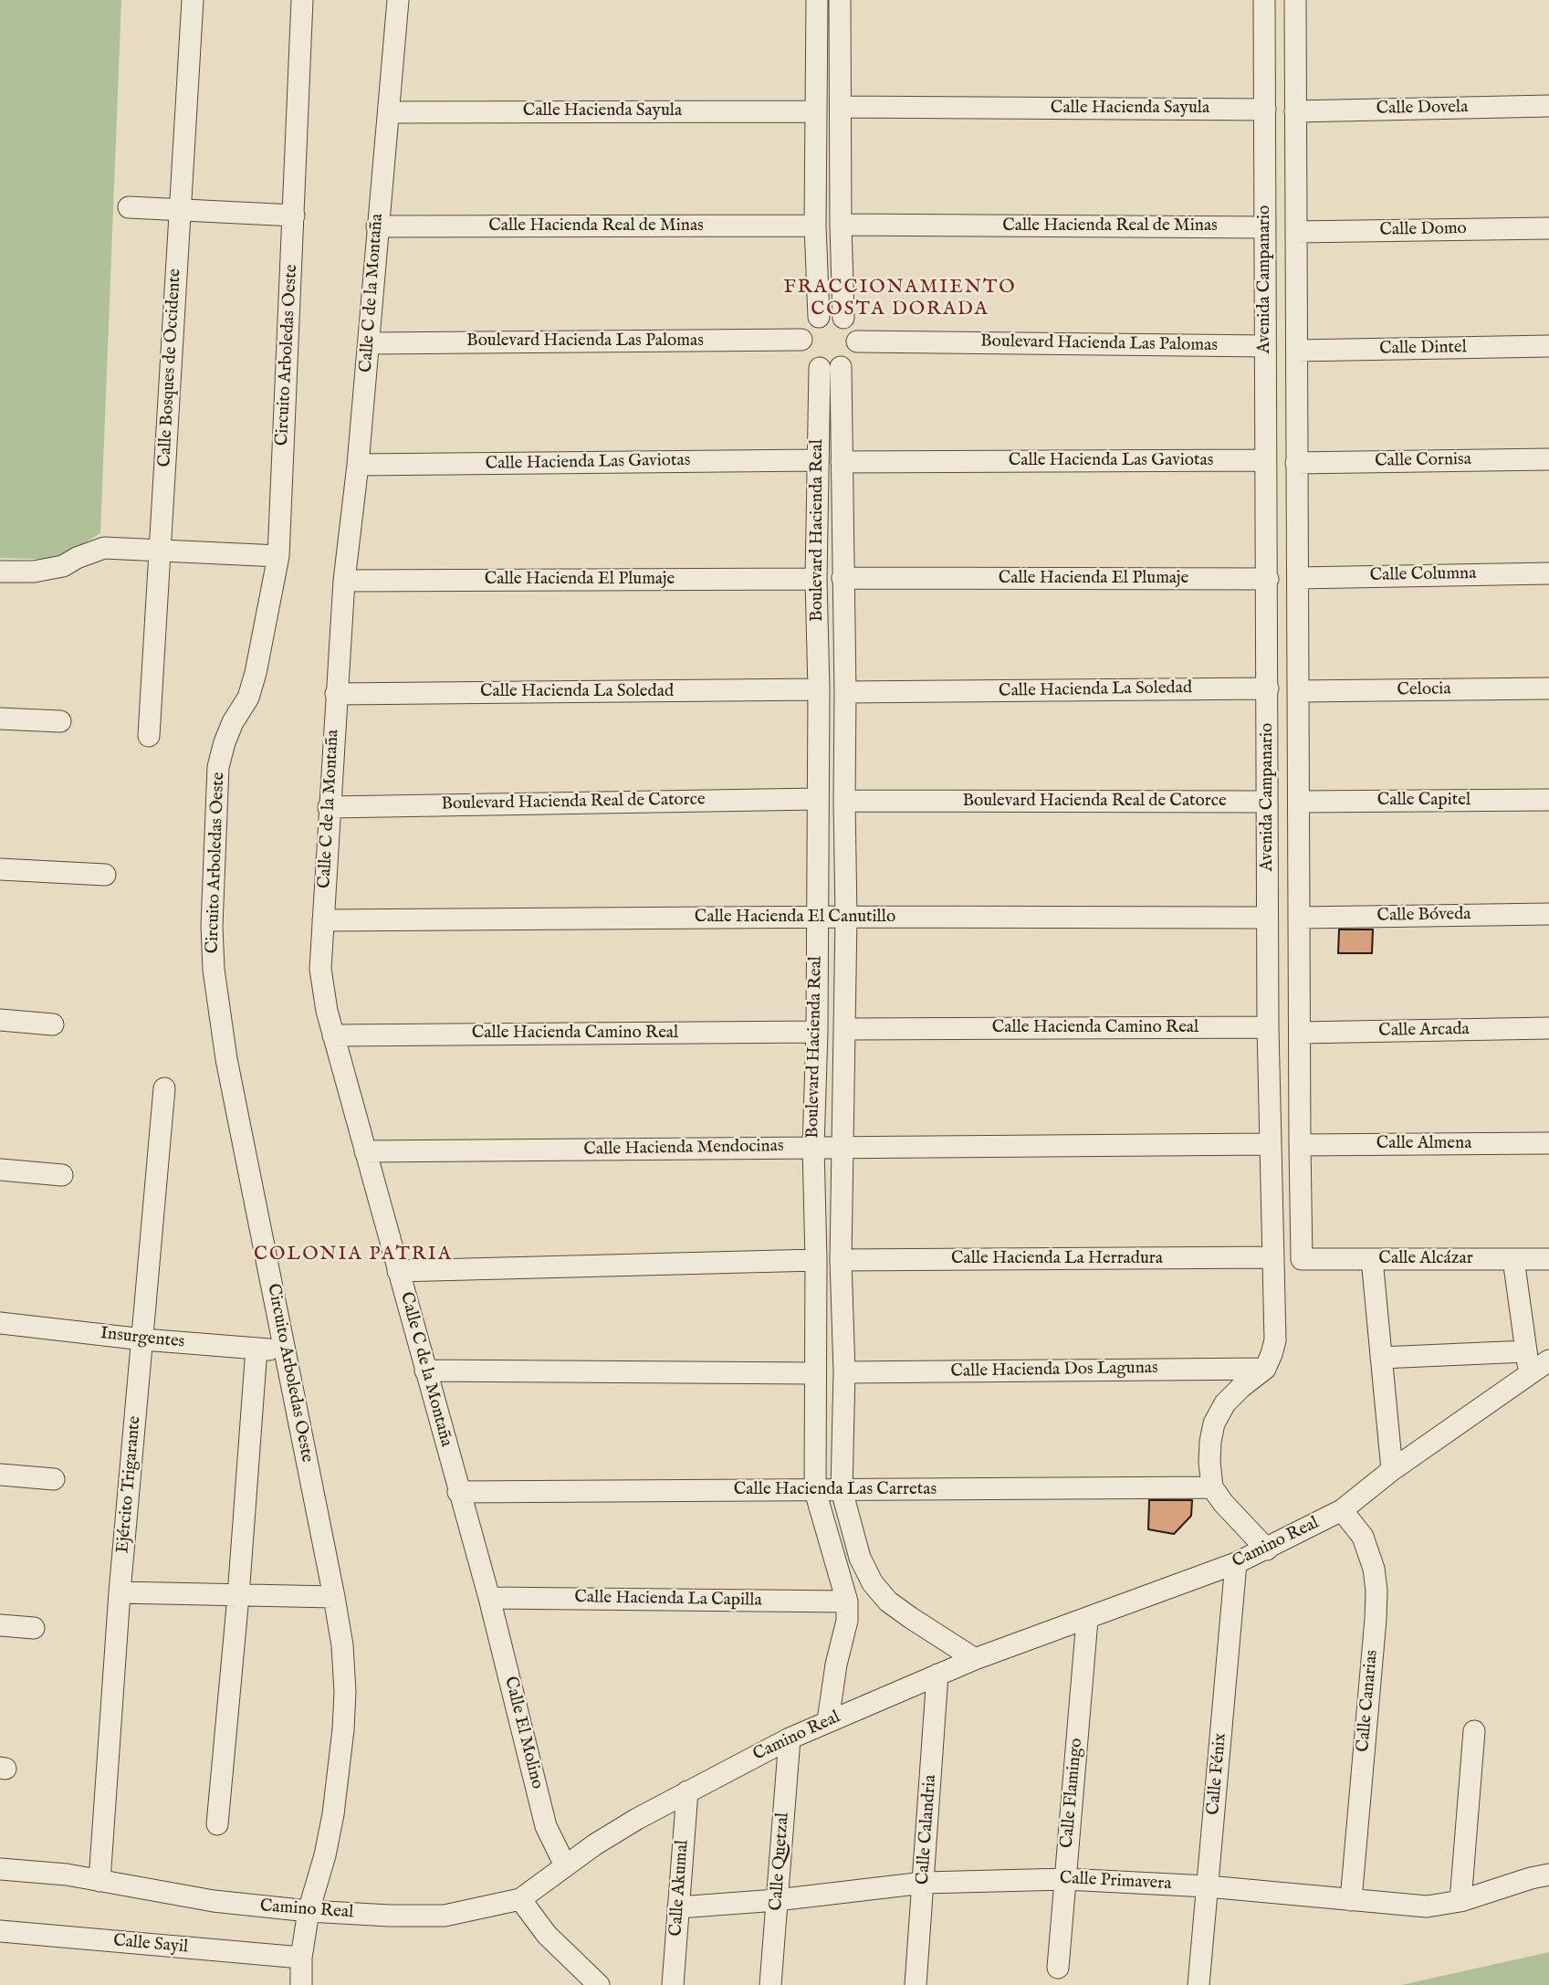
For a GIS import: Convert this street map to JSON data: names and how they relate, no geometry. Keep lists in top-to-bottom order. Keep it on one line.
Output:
{"streets":{"street":["Calle Hacienda Sayula","Calle Dovela","Calle Hacienda Real de Minas","Calle Domo","Avenida Campanario","Calle C de la Montaña","Boulevard Hacienda Las Palomas","Calle Dintel","Circuito Arboledas Oeste","Calle Bosques de Occidente","Calle Hacienda Las Gaviotas","Calle Cornisa","Boulevard Hacienda Real","Calle Columna","Calle Hacienda El Plumaje","Calle Hacienda La Soledad","Celocia","Calle Capitel","Boulevard Hacienda Real de Catorce","Calle Bóveda","Calle Hacienda El Canutillo","Calle Hacienda Camino Real","Calle Arcada","Calle Almena","Calle Hacienda Mendocinas","Calle Hacienda La Herradura","Calle Alcázar","Insurgentes","Calle Hacienda Dos Lagunas","Ejército Trigarante","Calle Hacienda Las Carretas","Camino Real","Calle Hacienda La Capilla","Calle Canarias","Calle El Molino","Calle Fénix","Calle Flamingo","Calle Calandria","Calle Quetzal","Calle Primavera","Calle Akumal","Calle Sayil"]},"crossings":[["Calle Hacienda Sayula","Avenida Campanario"],["Calle Hacienda Sayula","Calle C de la Montaña"],["Calle Dovela","Avenida Campanario"],["Calle Hacienda Real de Minas","Avenida Campanario"],["Calle Hacienda Real de Minas","Calle C de la Montaña"],["Calle Domo","Avenida Campanario"],["Avenida Campanario","Boulevard Hacienda Las Palomas"],["Avenida Campanario","Calle Dintel"],["Avenida Campanario","Calle Hacienda Las Gaviotas"],["Avenida Campanario","Calle Cornisa"],["Avenida Campanario","Calle Columna"],["Avenida Campanario","Calle Hacienda El Plumaje"],["Avenida Campanario","Calle Hacienda La Soledad"],["Avenida Campanario","Celocia"],["Avenida Campanario","Calle Capitel"],["Avenida Campanario","Boulevard Hacienda Real de Catorce"],["Avenida Campanario","Calle Bóveda"],["Avenida Campanario","Calle Hacienda El Canutillo"],["Avenida Campanario","Calle Hacienda Camino Real"],["Avenida Campanario","Calle Arcada"],["Avenida Campanario","Calle Almena"],["Avenida Campanario","Calle Hacienda Mendocinas"],["Avenida Campanario","Calle Hacienda La Herradura"],["Avenida Campanario","Calle Alcázar"],["Avenida Campanario","Calle Hacienda Dos Lagunas"],["Calle C de la Montaña","Boulevard Hacienda Las Palomas"],["Calle C de la Montaña","Calle Hacienda Las Gaviotas"],["Calle C de la Montaña","Calle Hacienda El Plumaje"],["Calle C de la Montaña","Calle Hacienda La Soledad"],["Calle C de la Montaña","Boulevard Hacienda Real de Catorce"],["Calle C de la Montaña","Calle Hacienda El Canutillo"],["Calle C de la Montaña","Calle Hacienda Camino Real"],["Calle C de la Montaña","Calle Hacienda Mendocinas"],["Calle C de la Montaña","Calle Hacienda Las Carretas"],["Calle C de la Montaña","Calle Hacienda La Capilla"],["Calle C de la Montaña","Calle El Molino"],["Boulevard Hacienda Las Palomas","Boulevard Hacienda Real"],["Circuito Arboledas Oeste","Insurgentes"],["Circuito Arboledas Oeste","Camino Real"],["Circuito Arboledas Oeste","Calle Sayil"],["Calle Hacienda Las Gaviotas","Boulevard Hacienda Real"],["Boulevard Hacienda Real","Calle Hacienda El Plumaje"],["Boulevard Hacienda Real","Calle Hacienda La Soledad"],["Boulevard Hacienda Real","Boulevard Hacienda Real de Catorce"],["Boulevard Hacienda Real","Calle Hacienda El Canutillo"],["Boulevard Hacienda Real","Calle Hacienda Camino Real"],["Boulevard Hacienda Real","Calle Hacienda Mendocinas"],["Boulevard Hacienda Real","Calle Hacienda La Herradura"],["Boulevard Hacienda Real","Calle Hacienda Dos Lagunas"],["Boulevard Hacienda Real","Calle Hacienda Las Carretas"],["Boulevard Hacienda Real","Camino Real"],["Boulevard Hacienda Real","Calle Hacienda La Capilla"],["Insurgentes","Ejército Trigarante"],["Ejército Trigarante","Camino Real"],["Camino Real","Calle Canarias"],["Camino Real","Calle El Molino"],["Camino Real","Calle Fénix"],["Camino Real","Calle Flamingo"],["Camino Real","Calle Calandria"],["Camino Real","Calle Quetzal"],["Camino Real","Calle Akumal"],["Calle Hacienda La Capilla","Calle El Molino"],["Calle Canarias","Calle Primavera"],["Calle Fénix","Calle Primavera"],["Calle Flamingo","Calle Primavera"],["Calle Calandria","Calle Primavera"],["Calle Quetzal","Calle Primavera"],["Calle Primavera","Calle Akumal"]],"districts":["FRACCIONAMIENTO COSTA DORADA","COLONIA PATRIA"]}
